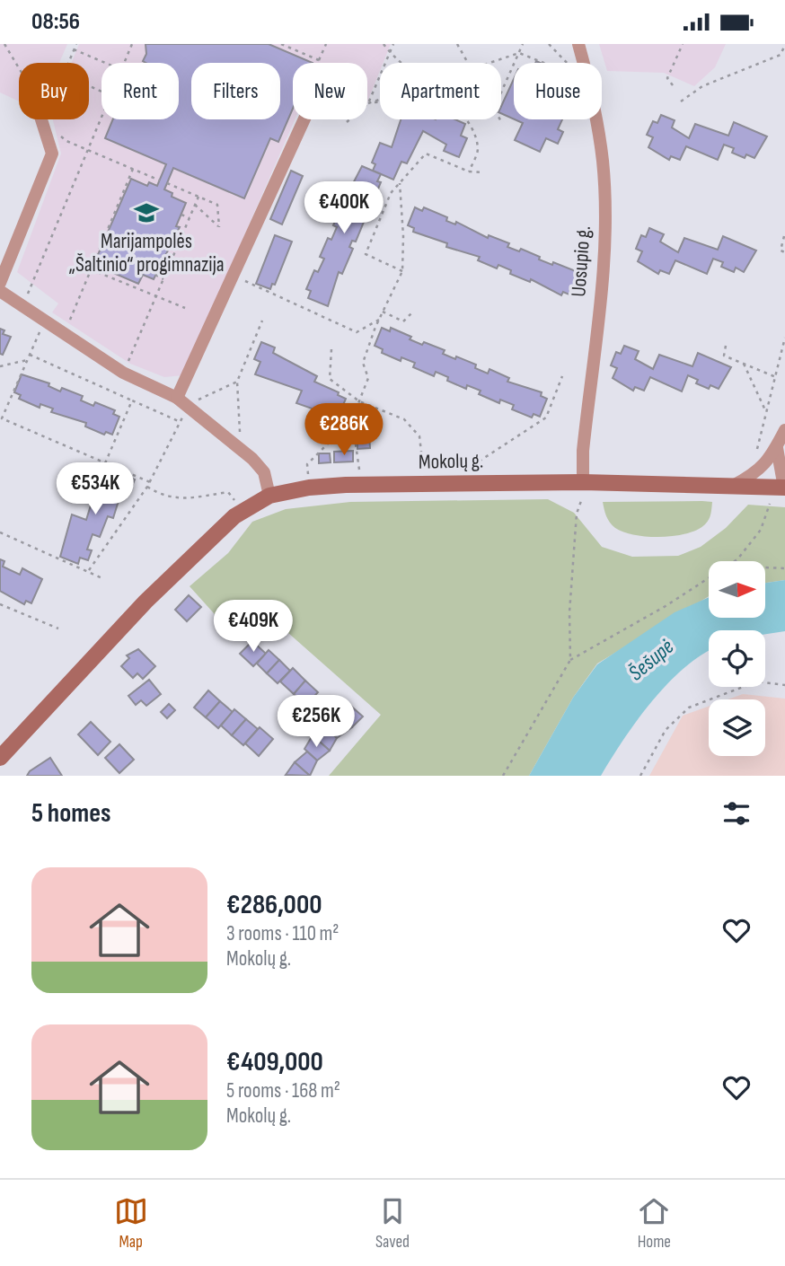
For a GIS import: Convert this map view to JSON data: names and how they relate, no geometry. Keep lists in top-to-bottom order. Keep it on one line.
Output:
{"streets":{"main road":["Mokolų g."],"street":["Uosupio g."]},"crossings":[["Uosupio g.","Mokolų g."]],"water":["Šešupė"],"places":{"school or university":["Marijampolės „Šaltinio“ progimnazija"]},"north":"right","page":{"status":"08:56","chip":["Buy","Rent","Filters","New","Apartment","House"],"price":["€400K","€286K","€534K","€409K","€256K"],"heading":"5 homes","list":[{"name":"€286,000","note":"3 rooms · 110 m² · Mokolų g."},{"name":"€409,000","note":"5 rooms · 168 m² · Mokolų g."}],"tabs":["Map","Saved","Home"]}}
